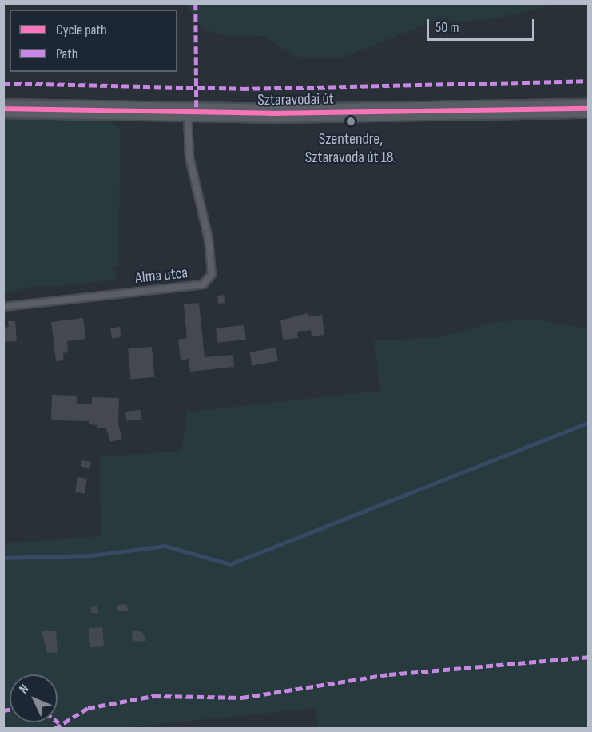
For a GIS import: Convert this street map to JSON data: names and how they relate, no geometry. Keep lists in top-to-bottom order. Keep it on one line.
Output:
{"streets":{"street":["Sztaravodai út"],"lane":["Alma utca"]},"crossings":[["Sztaravodai út","Alma utca"]],"places":["Szentendre, Sztaravoda út 18."],"legend":["Cycle path","Path"],"scale_bar":"50 m","north":"top left"}
